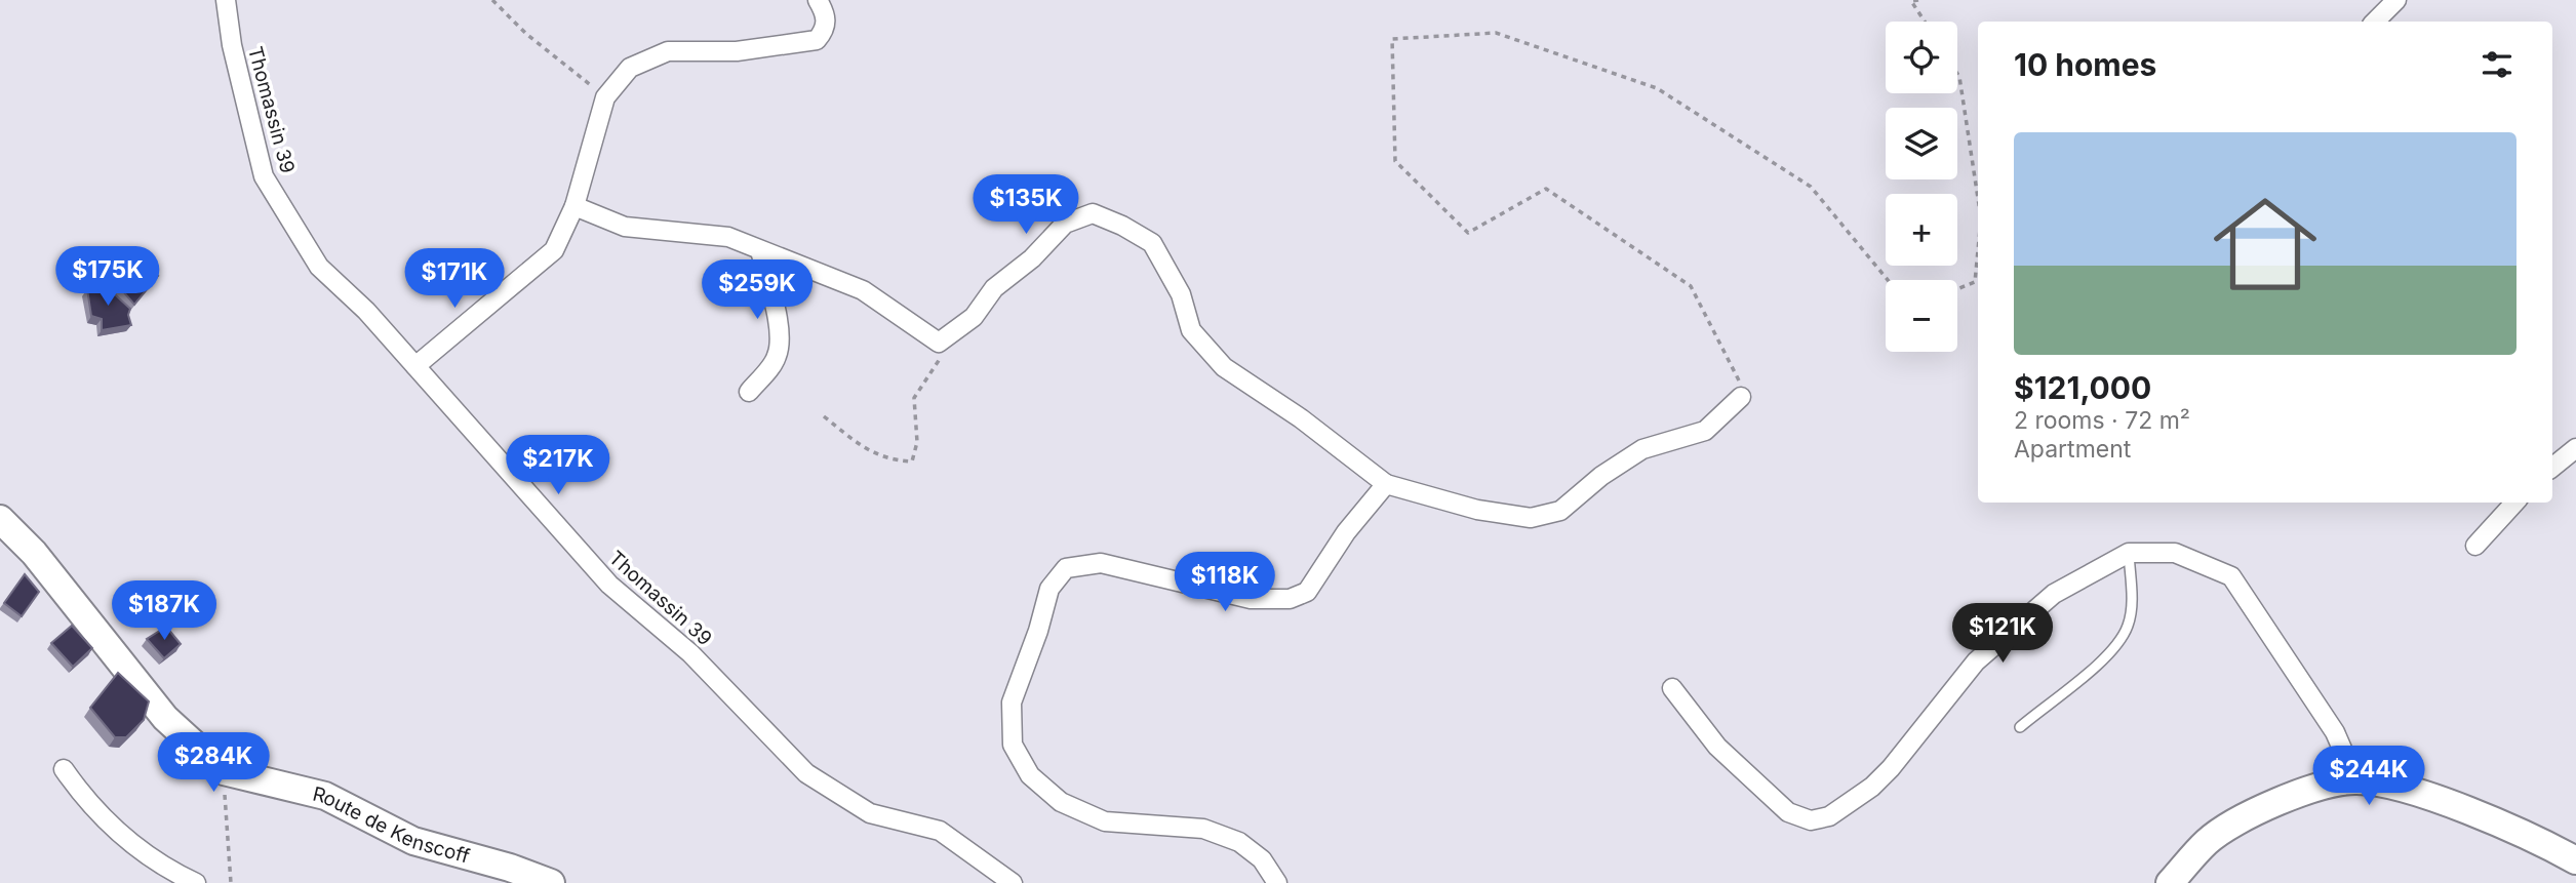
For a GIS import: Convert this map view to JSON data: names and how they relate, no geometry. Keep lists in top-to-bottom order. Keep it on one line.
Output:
{"streets":{"main road":["Route de Kenscoff"],"street":["Thomassin 39"]},"page":{"map_buttons":["+","−"],"heading":"10 homes","list":[{"name":"$121,000","note":"2 rooms · 72 m² · Apartment"}],"price":["$135K","$175K","$171K","$259K","$217K","$118K","$187K","$121K","$284K","$244K"]}}
